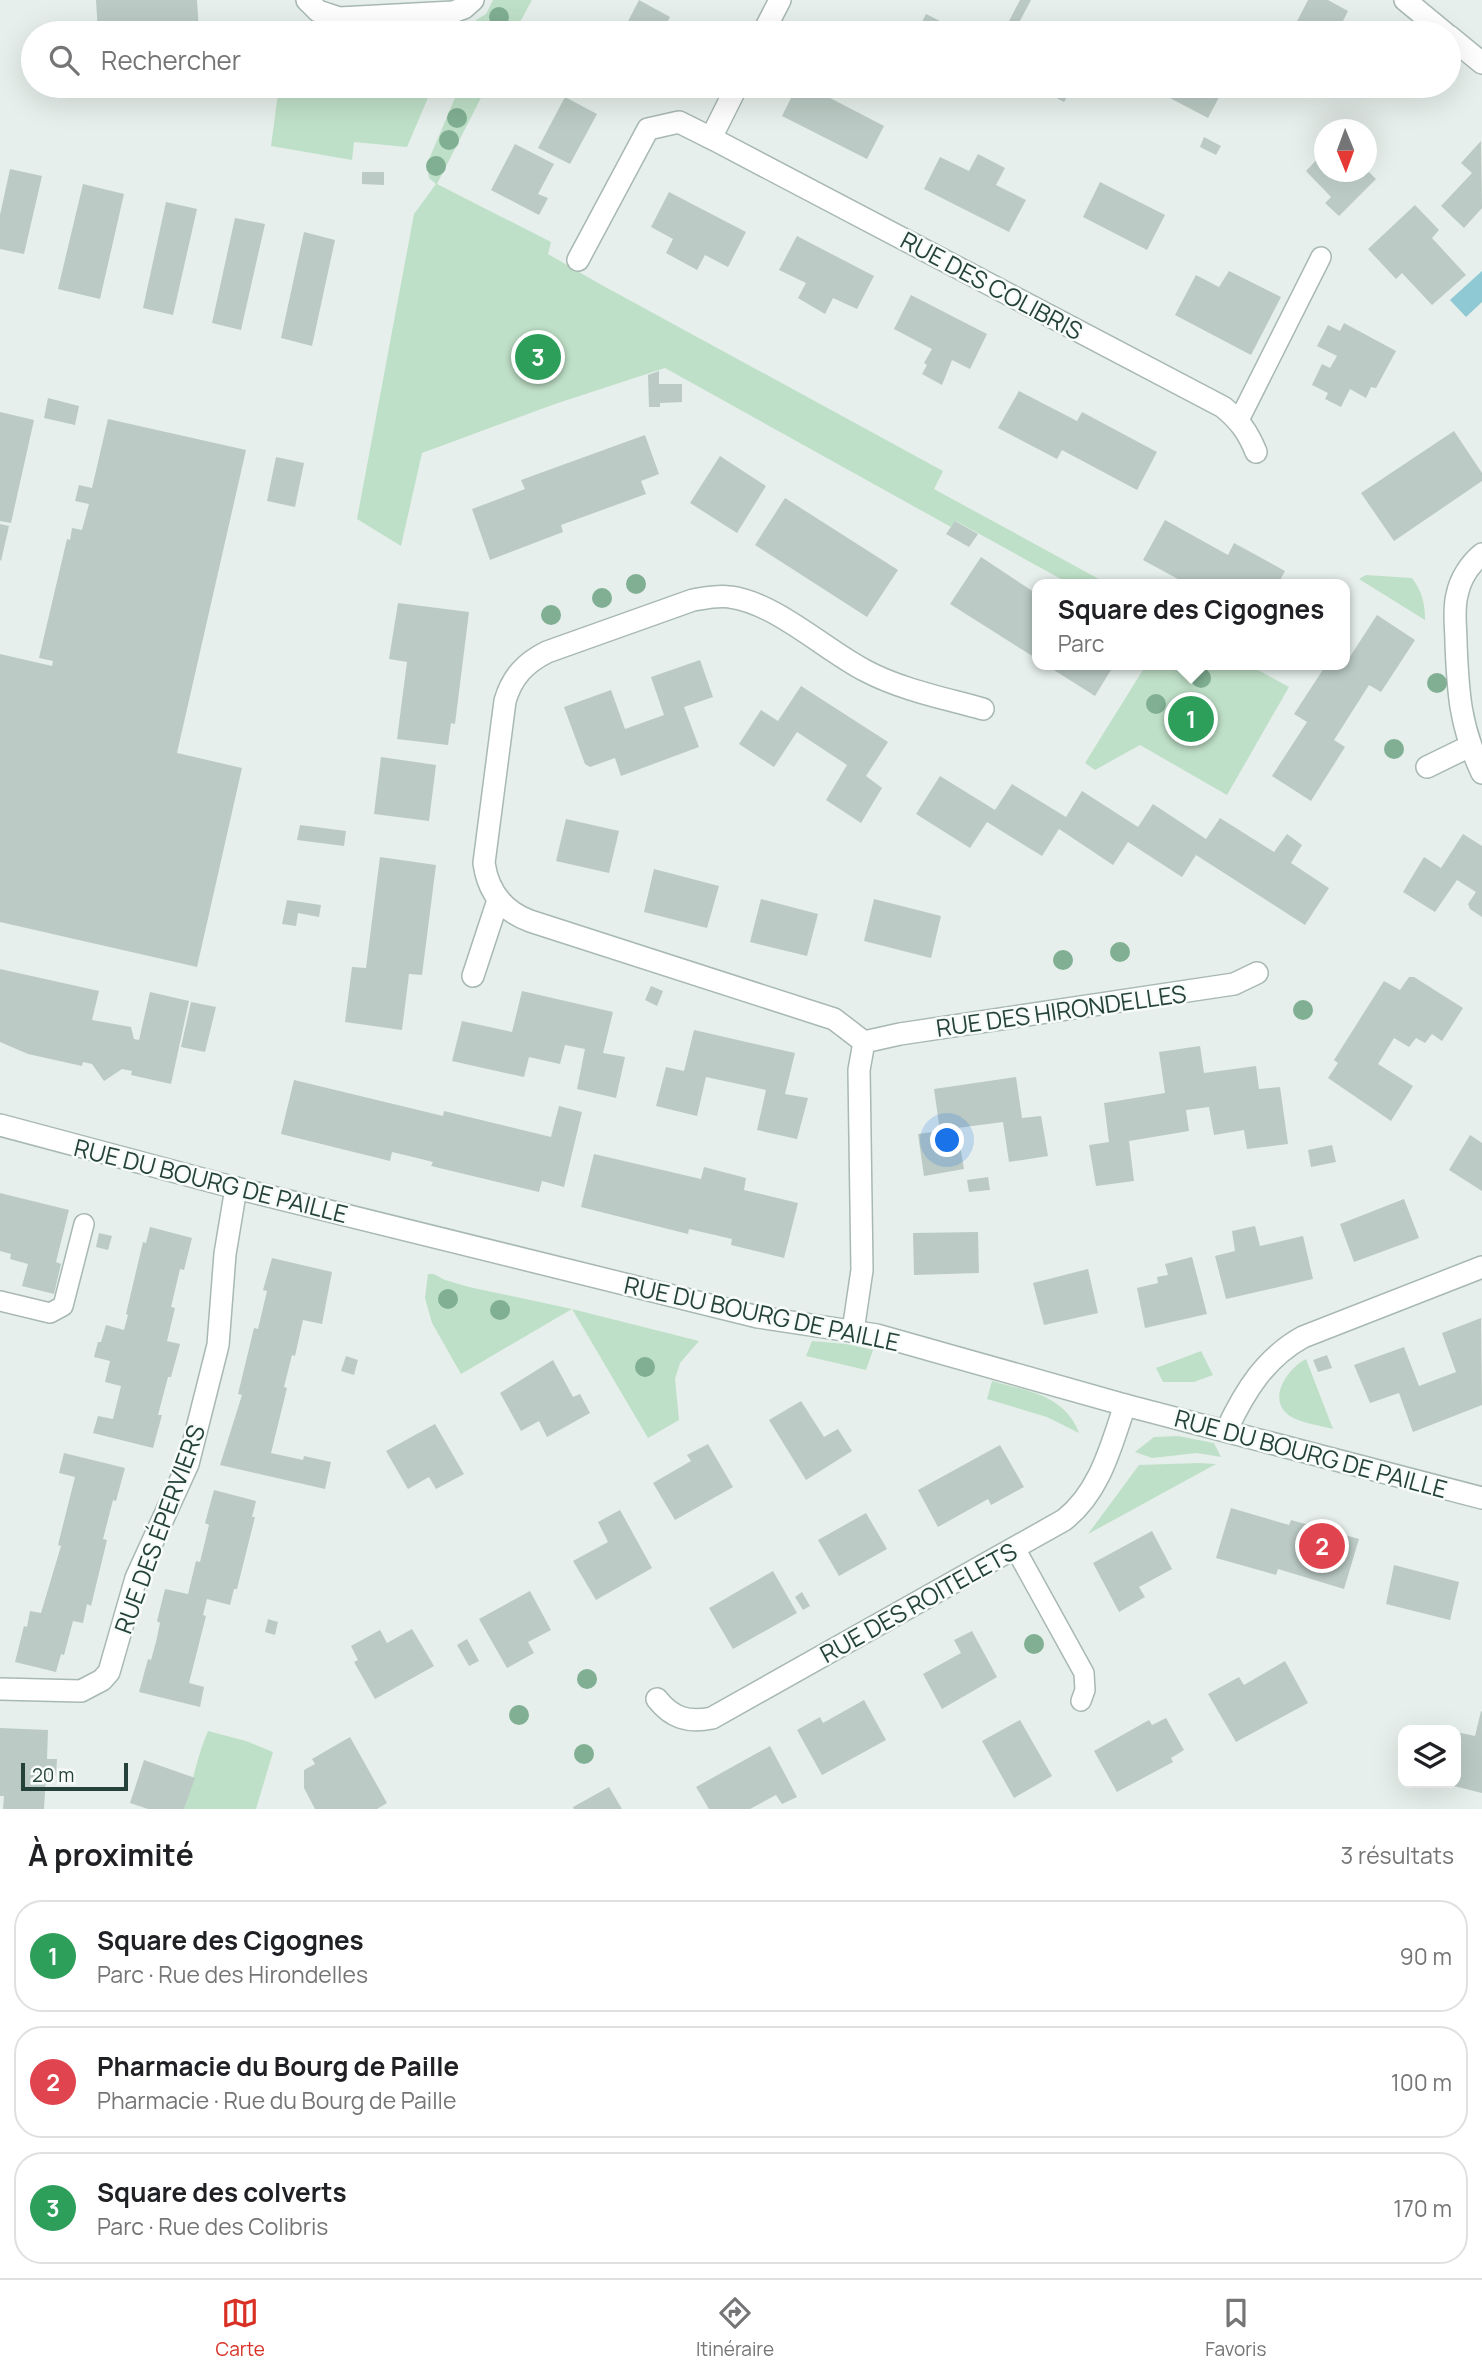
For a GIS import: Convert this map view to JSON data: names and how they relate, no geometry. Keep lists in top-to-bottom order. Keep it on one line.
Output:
{"streets":{"street":["RUE DES COLIBRIS","RUE DES HIRONDELLES","RUE DU BOURG DE PAILLE","RUE DES ÉPERVIERS","RUE DES ROITELETS"]},"crossings":[["RUE DU BOURG DE PAILLE","RUE DES ÉPERVIERS"],["RUE DU BOURG DE PAILLE","RUE DES ROITELETS"]],"scale_bar":"20 m","north":"bottom","page":{"search":"Rechercher","pins":["3","1","2"],"popup":["Square des Cigognes","Parc"],"scale":"20 m","heading":["À proximité","3 résultats"],"list":[{"mark":"1","name":"Square des Cigognes","note":"Parc · Rue des Hirondelles","value":"90 m"},{"mark":"2","name":"Pharmacie du Bourg de Paille","note":"Pharmacie · Rue du Bourg de Paille","value":"100 m"},{"mark":"3","name":"Square des colverts","note":"Parc · Rue des Colibris","value":"170 m"}],"nav":["Carte","Itinéraire","Favoris"]}}
